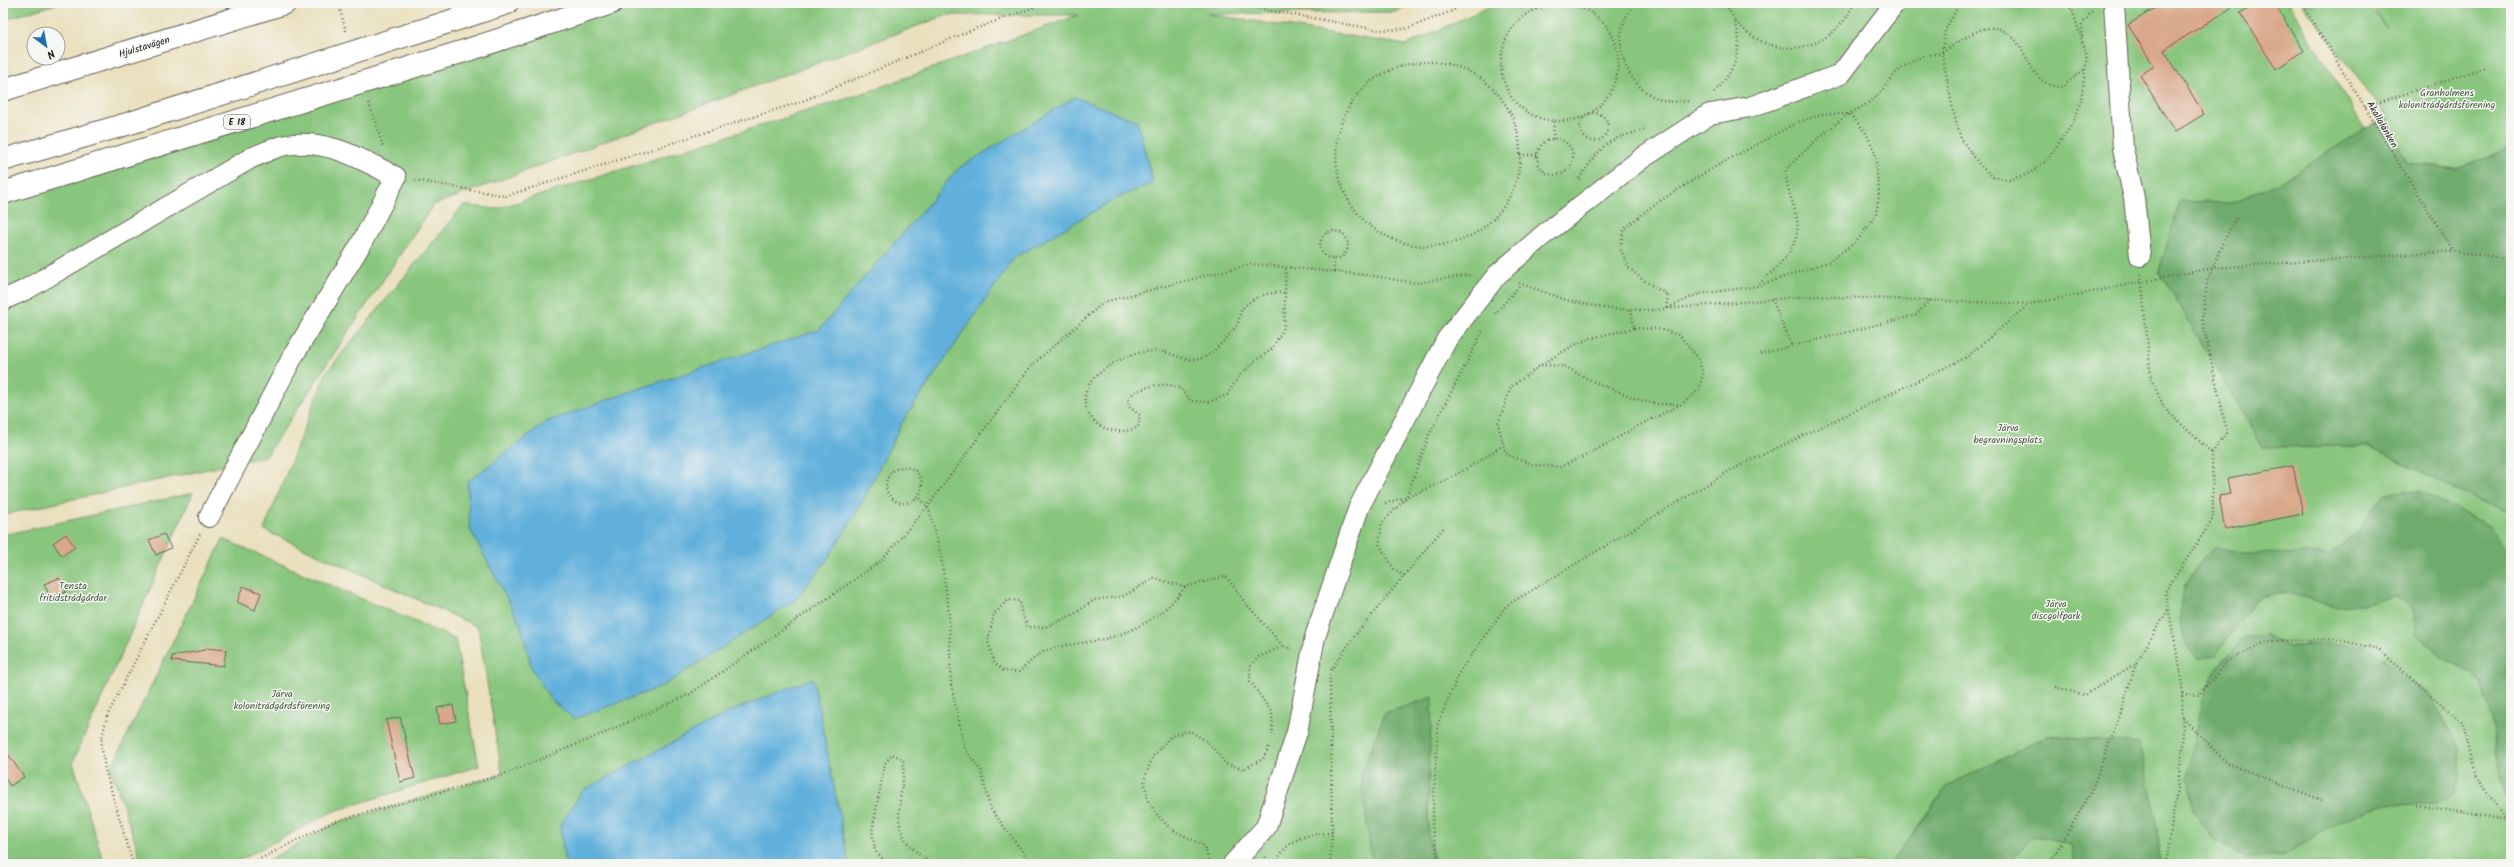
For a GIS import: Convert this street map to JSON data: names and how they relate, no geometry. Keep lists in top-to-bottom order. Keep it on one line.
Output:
{"streets":{"main road":["Hjulstavägen","E 18"],"path":["Akallalänken"]},"parks":["Granholmens koloniträdgårdsförening","Järva begravningsplats","Tensta fritidsträdgårdar","Järva discgolfpark","Järva koloniträdgårdsförening"],"north":"bottom right"}
